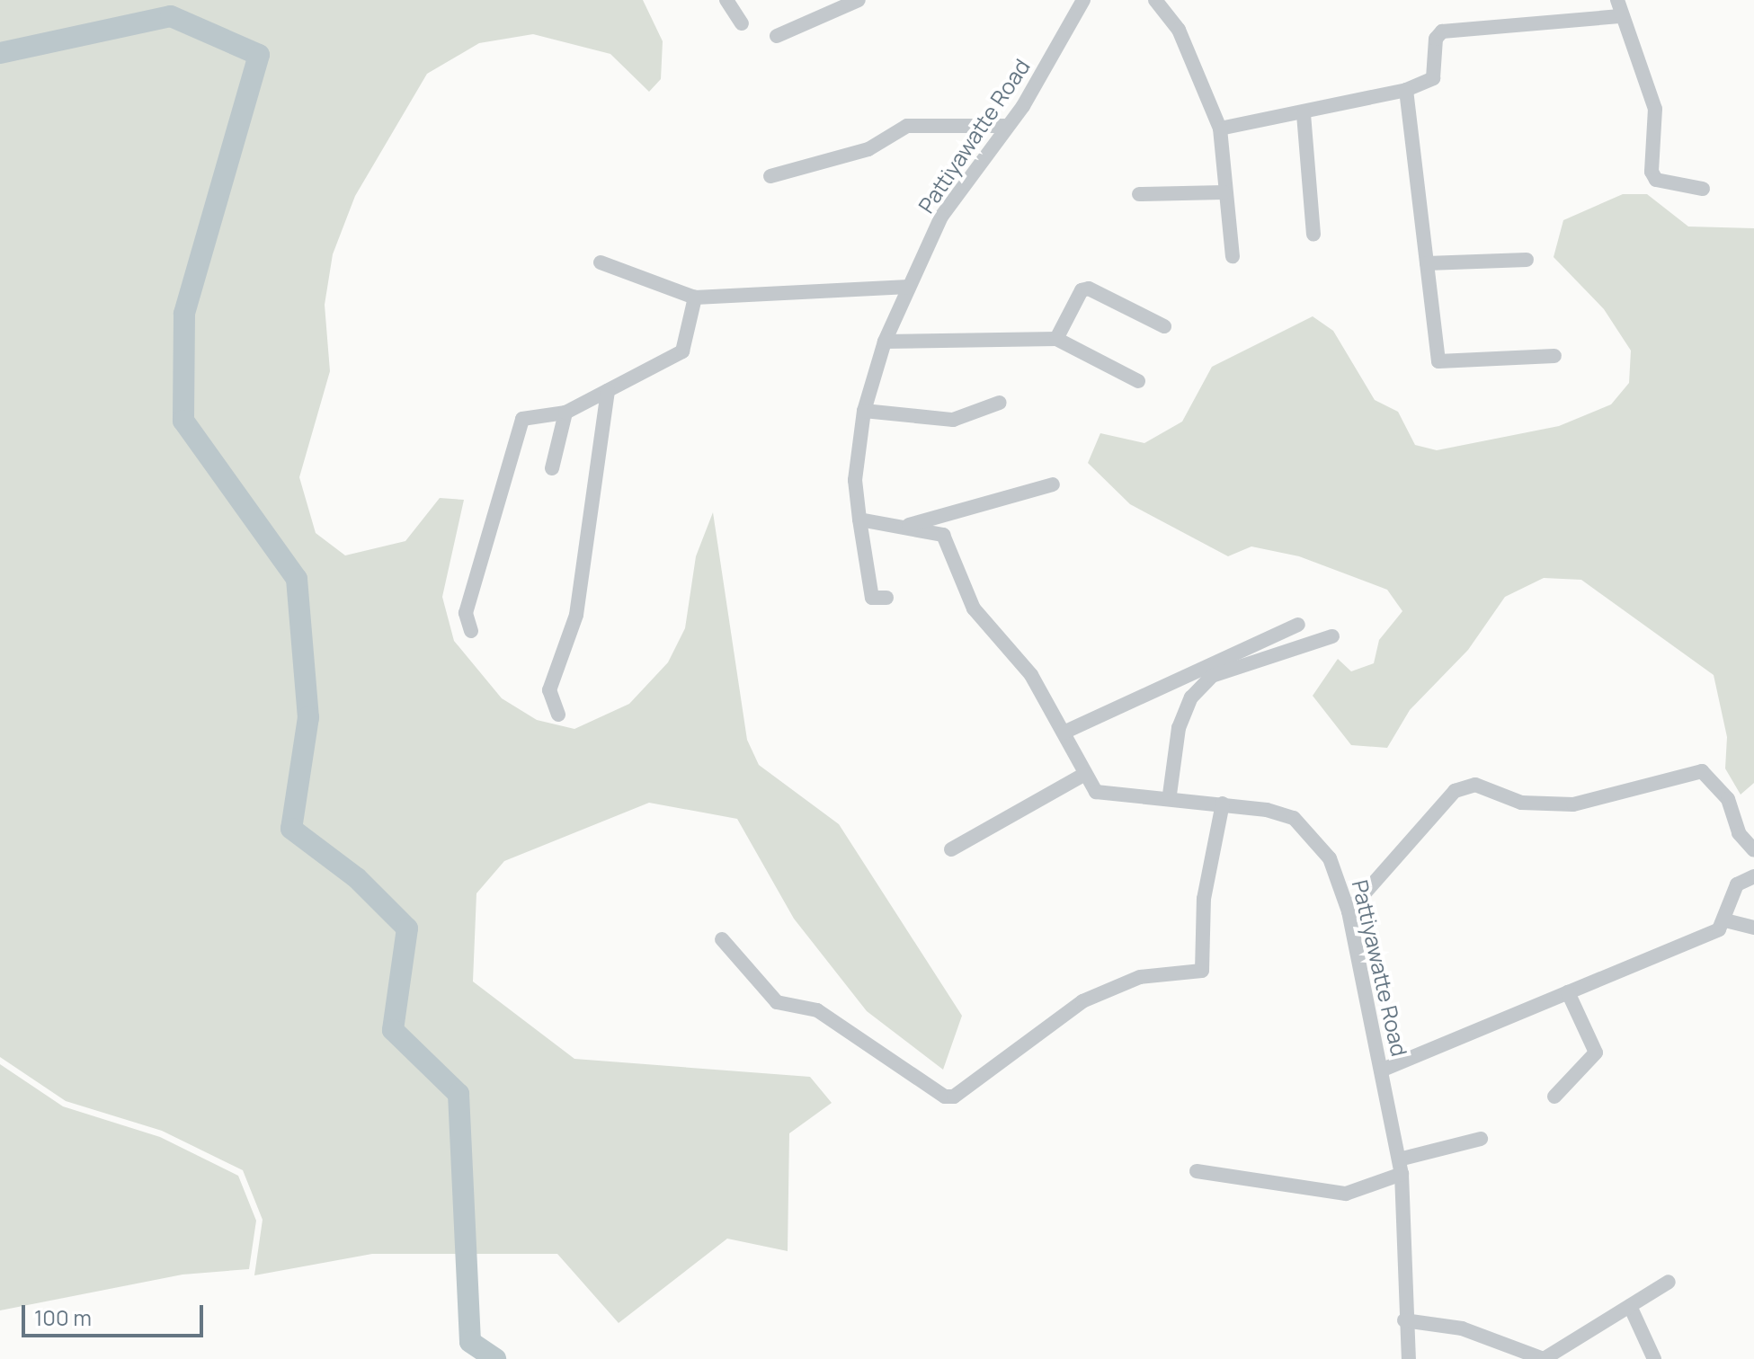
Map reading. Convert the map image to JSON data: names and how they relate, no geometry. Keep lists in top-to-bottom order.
{
  "streets": {
    "street": ["Pattiyawatte Road"]
  },
  "scale_bar": "100 m"
}
